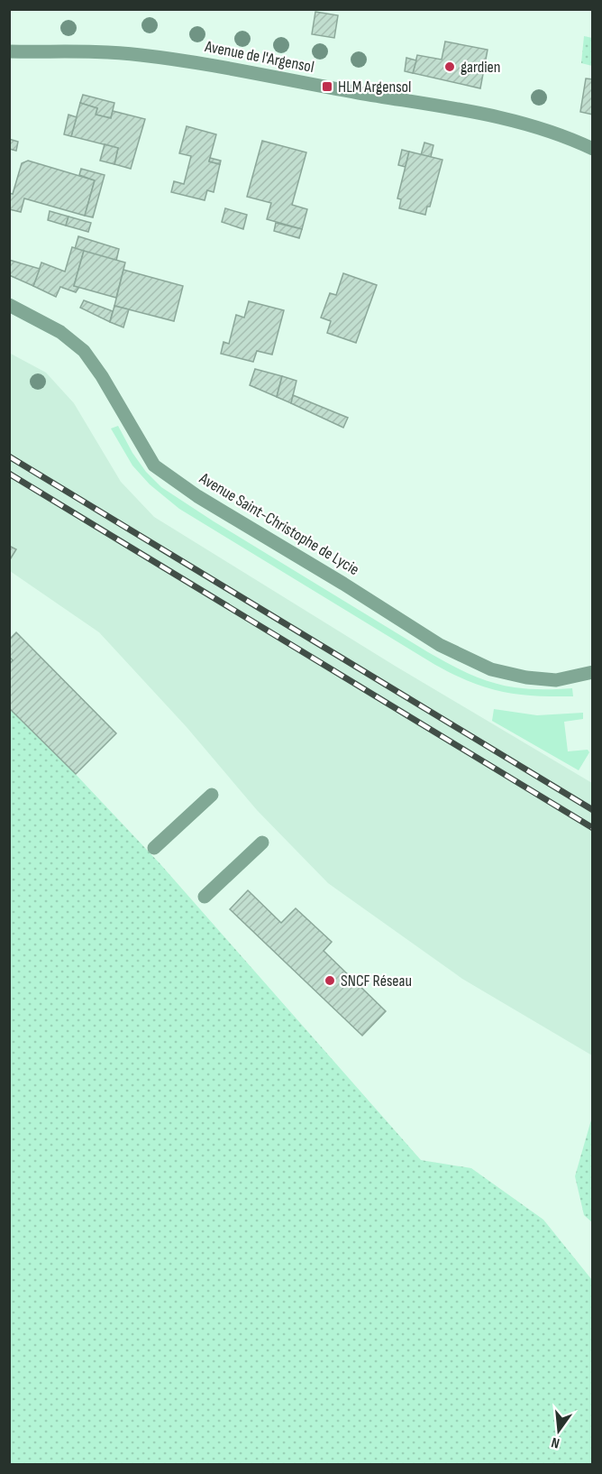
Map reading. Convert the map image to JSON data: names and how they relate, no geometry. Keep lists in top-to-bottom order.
{
  "streets": {
    "street": ["Avenue de l'Argensol", "Avenue Saint-Christophe de Lycie"]
  },
  "places": {
    "other": ["gardien", "SNCF Réseau"],
    "transit": ["HLM Argensol"]
  },
  "north": "bottom"
}
